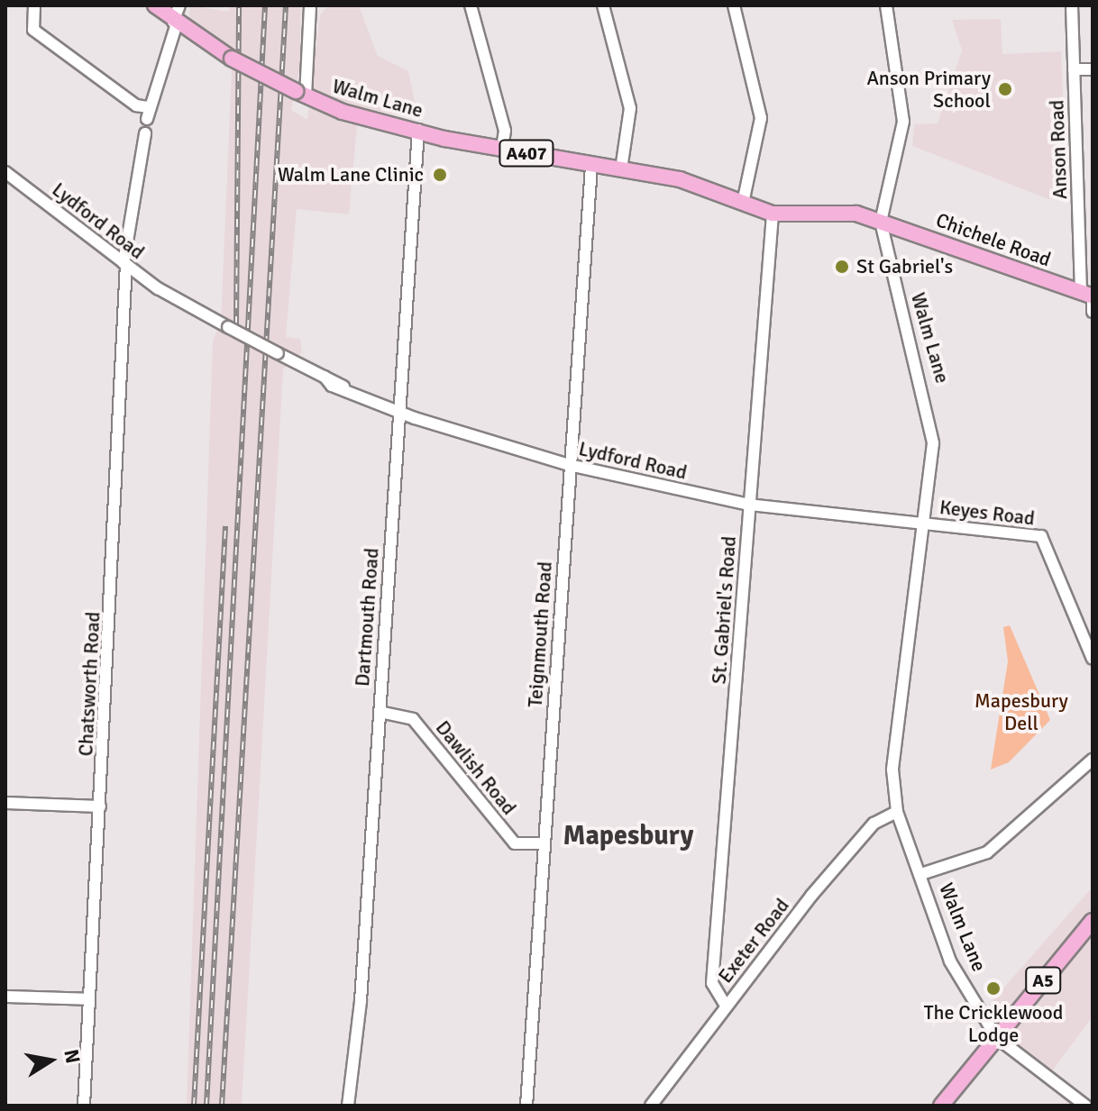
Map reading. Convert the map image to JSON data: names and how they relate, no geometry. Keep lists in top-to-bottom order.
{
  "streets": {
    "main road": [
      "Walm Lane",
      "A407",
      "Chichele Road",
      "A5"
    ],
    "street": [
      "Anson Road",
      "Lydford Road",
      "Keyes Road",
      "St. Gabriel's Road",
      "Dartmouth Road",
      "Teignmouth Road",
      "Chatsworth Road",
      "Dawlish Road",
      "Exeter Road"
    ]
  },
  "crossings": [
    ["Walm Lane", "Lydford Road"],
    ["Walm Lane", "Chichele Road"],
    ["Walm Lane", "Keyes Road"],
    ["Walm Lane", "St. Gabriel's Road"],
    ["Walm Lane", "Dartmouth Road"],
    ["Walm Lane", "Teignmouth Road"],
    ["Walm Lane", "Exeter Road"],
    ["Walm Lane", "A5"],
    ["Anson Road", "Chichele Road"],
    ["Lydford Road", "Keyes Road"],
    ["Lydford Road", "St. Gabriel's Road"],
    ["Lydford Road", "Dartmouth Road"],
    ["Lydford Road", "Teignmouth Road"],
    ["Lydford Road", "Chatsworth Road"],
    ["St. Gabriel's Road", "Exeter Road"],
    ["Dartmouth Road", "Dawlish Road"],
    ["Teignmouth Road", "Dawlish Road"]
  ],
  "districts": ["Mapesbury"],
  "parks": ["Mapesbury Dell"],
  "places": [
    "Anson Primary School",
    "Walm Lane Clinic",
    "St Gabriel's",
    "The Cricklewood Lodge"
  ],
  "north": "right"
}
